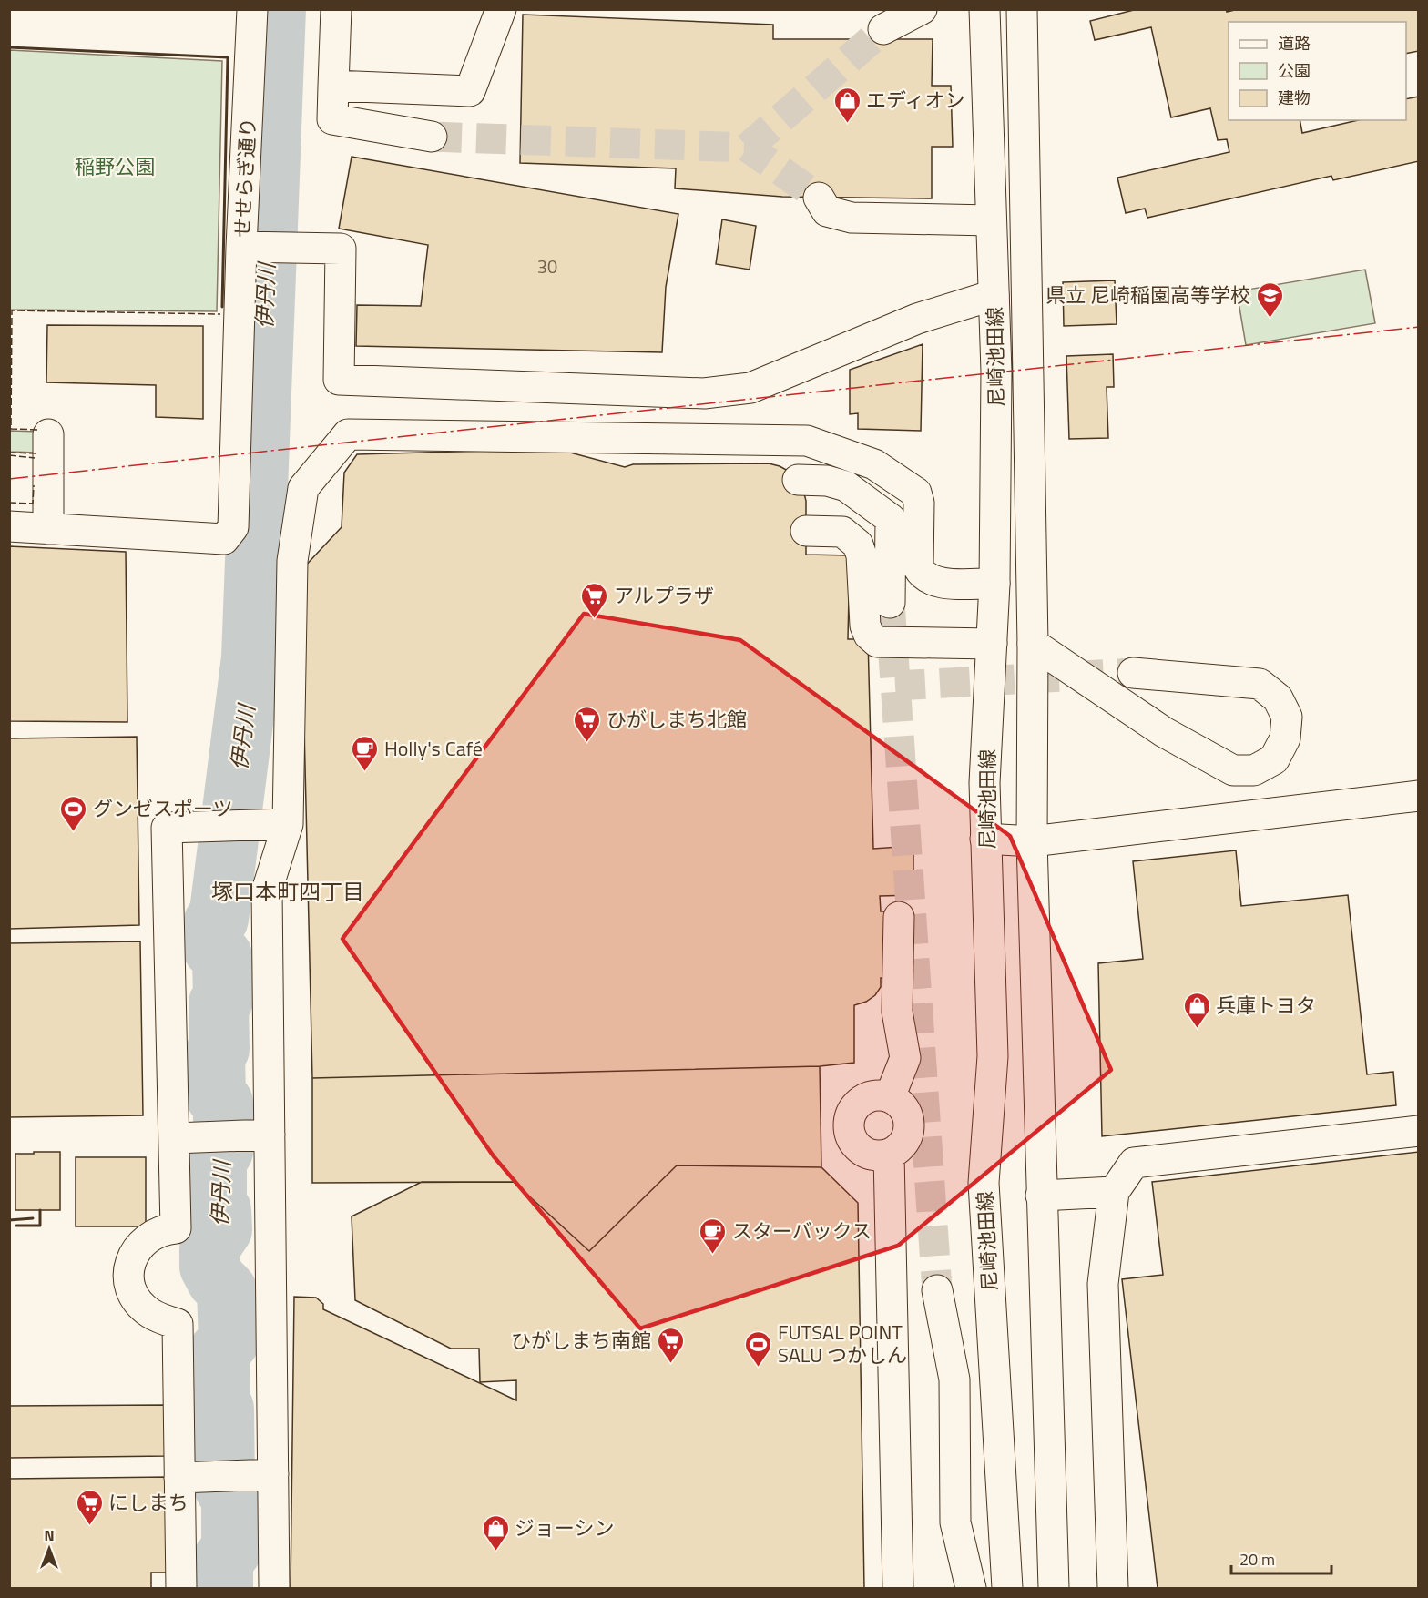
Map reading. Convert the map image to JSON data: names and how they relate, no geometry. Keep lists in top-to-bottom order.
{
  "streets": {
    "street": ["せせらぎ通り", "尼崎池田線"]
  },
  "districts": ["塚口本町四丁目"],
  "water": ["伊丹川"],
  "parks": ["稲野公園"],
  "places": {
    "shop": ["エディオン", "兵庫トヨタ", "ジョーシン"],
    "school or university": ["県立 尼崎稲園高等学校"],
    "supermarket": [
      "アルプラザ",
      "ひがしまち北館",
      "ひがしまち南館",
      "にしまち"
    ],
    "cafe": ["Holly's Café", "スターバックス"],
    "sports": ["グンゼスポーツ", "FUTSAL POINT SALU つかしん"]
  },
  "house_numbers": ["30"],
  "legend": ["道路", "公園", "建物"],
  "scale_bar": "20 m",
  "north": "top"
}
